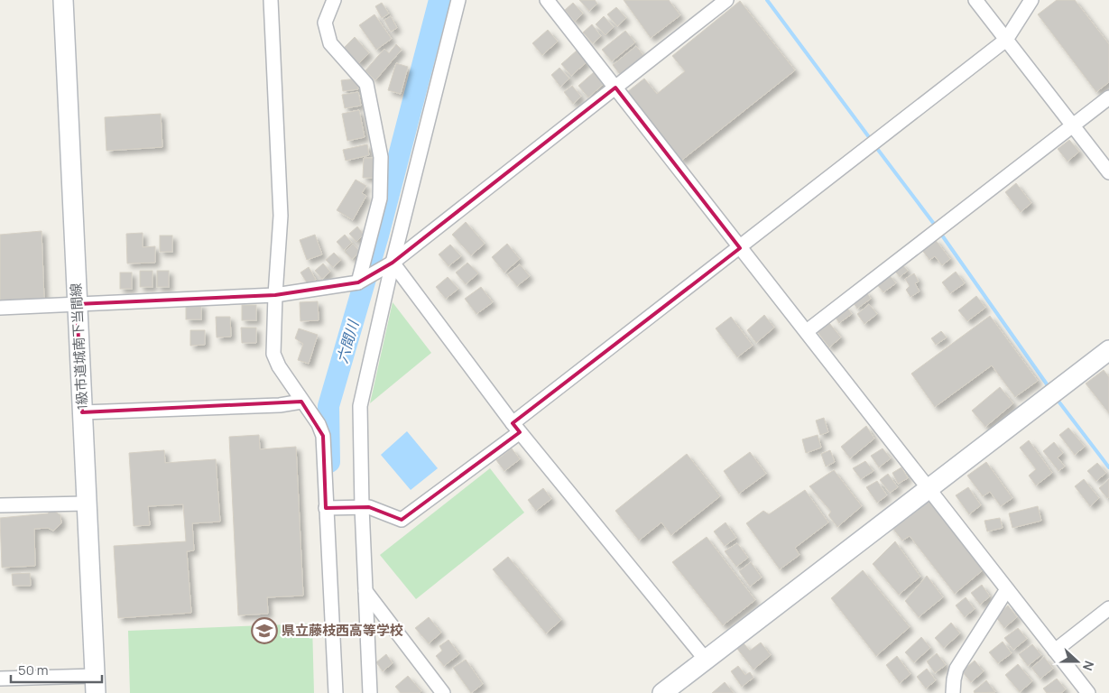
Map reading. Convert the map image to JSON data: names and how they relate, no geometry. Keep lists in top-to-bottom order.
{
  "streets": {
    "street": ["1級市道城南下当間線"]
  },
  "water": ["六間川"],
  "places": {
    "school or university": ["県立藤枝西高等学校"]
  },
  "scale_bar": "50 m",
  "north": "right"
}
